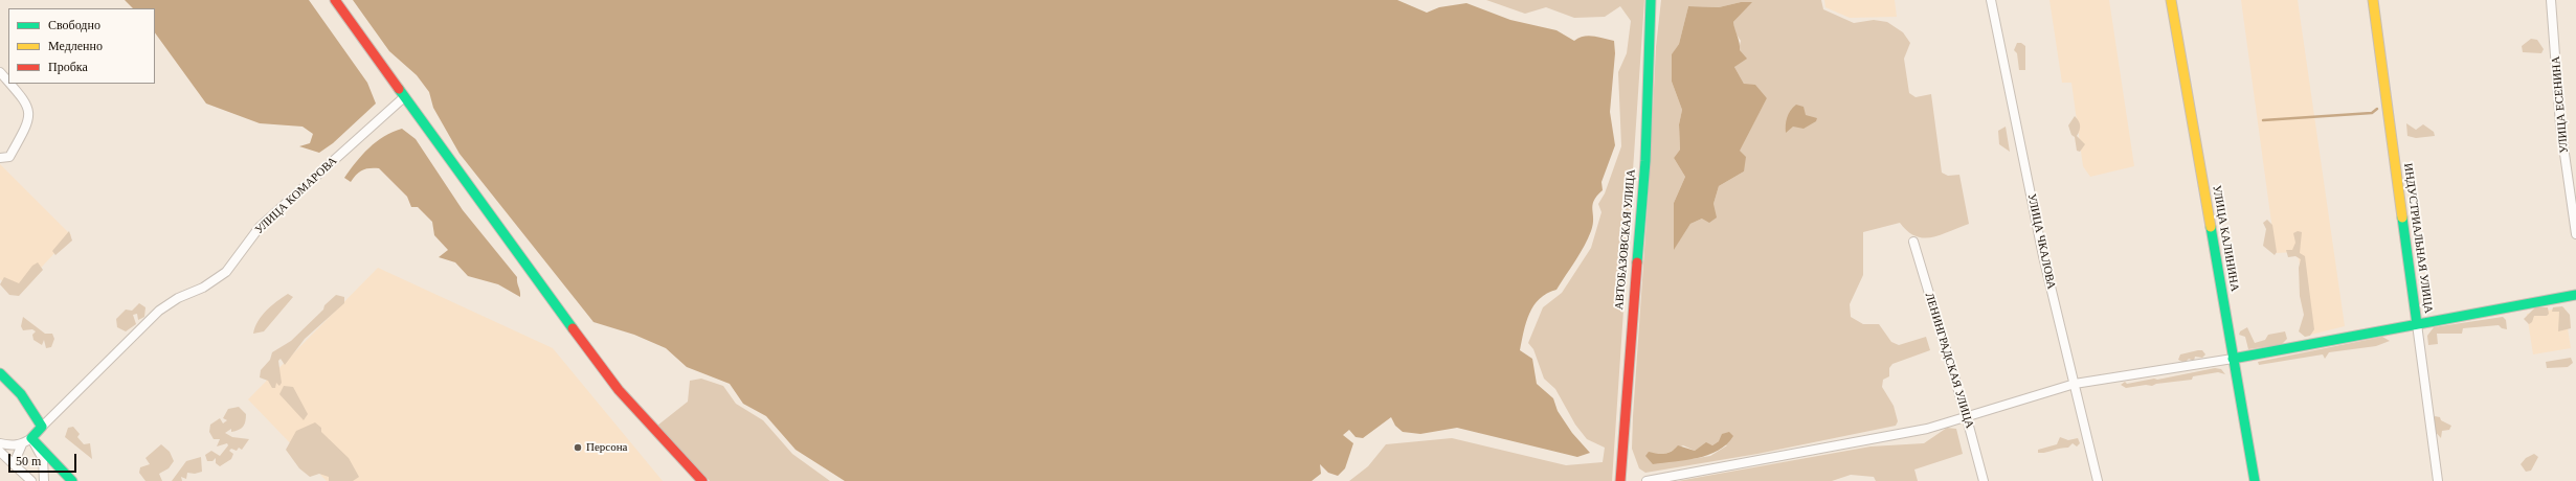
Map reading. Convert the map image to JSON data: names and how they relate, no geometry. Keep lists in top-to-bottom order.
{
  "streets": {
    "street": [
      "УЛИЦА ЕСЕНИНА",
      "УЛИЦА КОМАРОВА",
      "УЛИЦА КАЛИНИНА",
      "ИНДУСТРИАЛЬНАЯ УЛИЦА",
      "АВТОБАЗОВСКАЯ УЛИЦА",
      "УЛИЦА ЧКАЛОВА",
      "ЛЕНИНГРАДСКАЯ УЛИЦА"
    ]
  },
  "places": ["Персона"],
  "legend": ["Свободно", "Медленно", "Пробка"],
  "scale_bar": "50 m"
}
